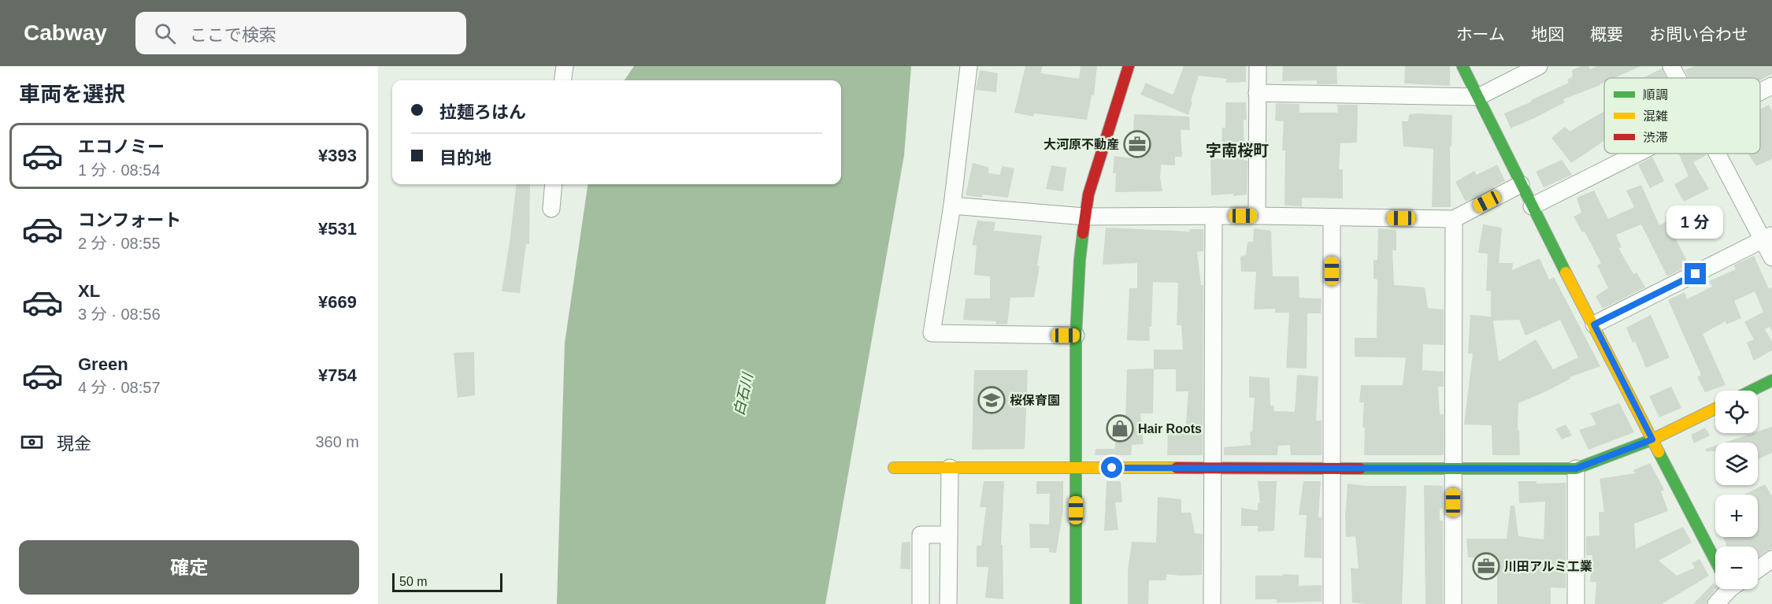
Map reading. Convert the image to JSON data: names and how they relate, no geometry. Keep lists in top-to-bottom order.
{
  "districts": ["字南桜町"],
  "water": ["白石川"],
  "places": {
    "office": ["大河原不動産", "川田アルミ工業"],
    "school or university": ["桜保育園"],
    "shop": ["Hair Roots"]
  },
  "legend": ["順調", "混雑", "渋滞"],
  "scale_bar": "50 m",
  "page": {
    "header": "Cabway",
    "search": "ここで検索",
    "nav": [
      "ホーム",
      "地図",
      "概要",
      "お問い合わせ"
    ],
    "heading": "車両を選択",
    "banner": ["拉麺ろはん", "目的地"],
    "list": [
      {
        "name": "エコノミー",
        "note": "1 分 · 08:54",
        "value": "¥393"
      },
      {
        "name": "コンフォート",
        "note": "2 分 · 08:55",
        "value": "¥531"
      },
      {
        "name": "XL",
        "note": "3 分 · 08:56",
        "value": "¥669"
      },
      {
        "name": "Green",
        "note": "4 分 · 08:57",
        "value": "¥754"
      }
    ],
    "bubble": "1 分",
    "map_buttons": ["+", "−"],
    "pay": ["現金", "360 m"],
    "buttons": "確定",
    "scale": "50 m"
  }
}
